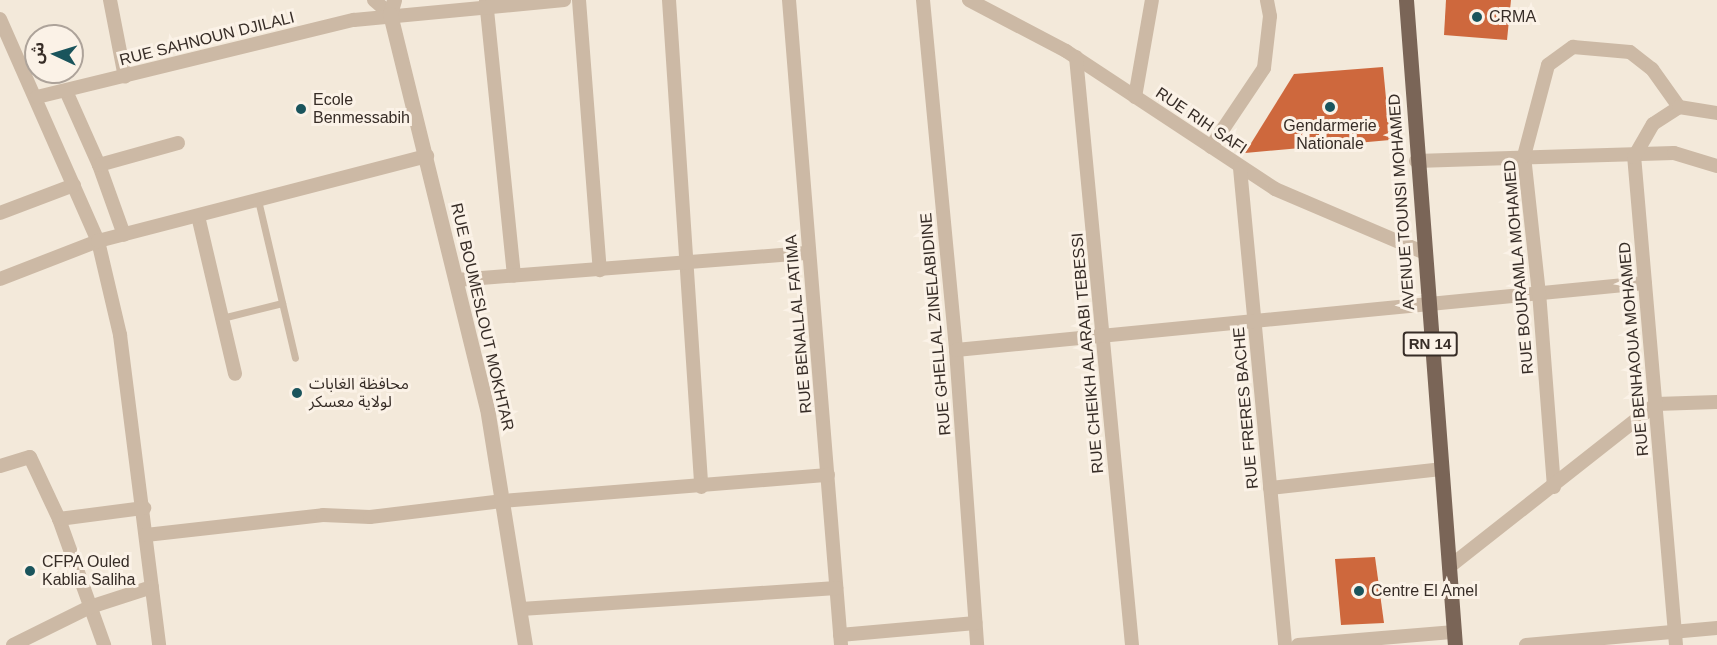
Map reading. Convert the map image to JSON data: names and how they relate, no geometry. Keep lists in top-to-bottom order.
{
  "streets": {
    "main road": ["AVENUE TOUNSI MOHAMED", "RN 14"],
    "street": [
      "RUE SAHNOUN DJILALI",
      "RUE RIH SAFI",
      "RUE BOURAMLA MOHAMED",
      "RUE BOUMESLOUT MOKHTAR",
      "RUE BENALLAL FATIMA",
      "RUE GHELLAL ZINELABIDINE",
      "RUE BENHAOUA MOHAMED",
      "RUE CHEIKH ALARABI TEBESSI",
      "RUE FRERES BACHE"
    ]
  },
  "crossings": [
    ["RUE SAHNOUN DJILALI", "RUE BOUMESLOUT MOKHTAR"],
    ["RUE RIH SAFI", "AVENUE TOUNSI MOHAMED"],
    ["RUE RIH SAFI", "RUE CHEIKH ALARABI TEBESSI"],
    ["RUE RIH SAFI", "RUE FRERES BACHE"]
  ],
  "places": [
    "CRMA",
    "Gendarmerie Nationale",
    "Ecole Benmessabih",
    "محافظة الغابات لولاية معسكر",
    "CFPA Ouled Kablia Saliha",
    "Centre El Amel"
  ],
  "north": "left"
}
